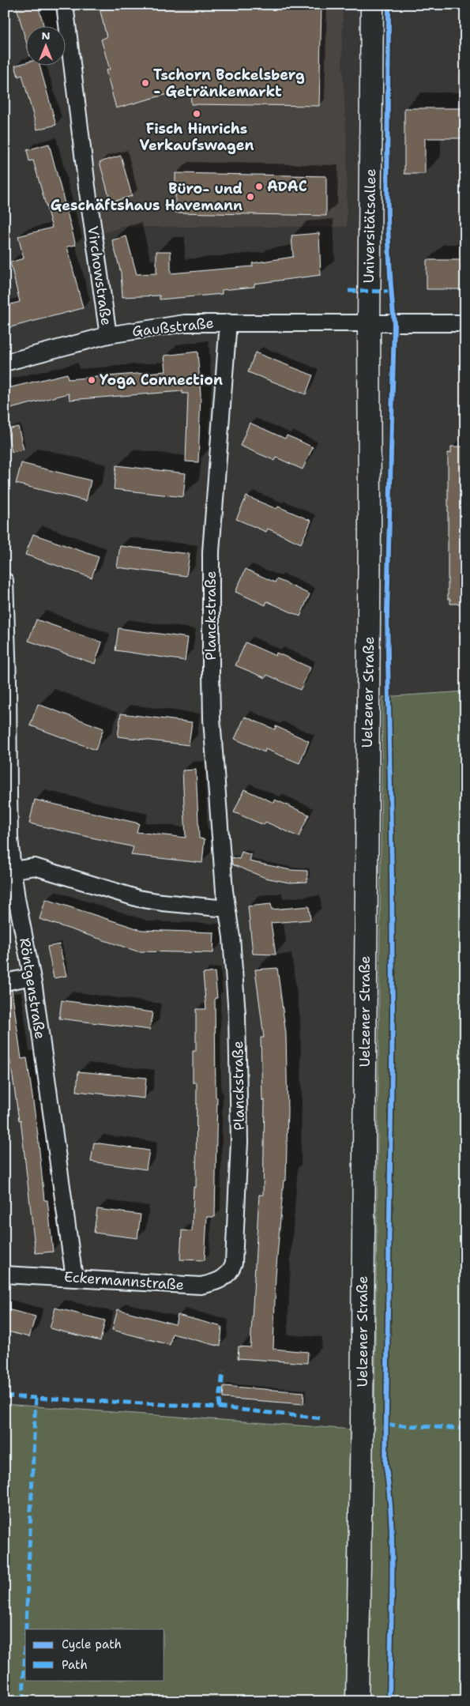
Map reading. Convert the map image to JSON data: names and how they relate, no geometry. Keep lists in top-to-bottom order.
{
  "streets": {
    "main road": ["Universitätsallee", "Uelzener Straße"],
    "street": [
      "Virchowstraße",
      "Gaußstraße",
      "Planckstraße",
      "Röntgenstraße",
      "Eckermannstraße"
    ]
  },
  "crossings": [
    ["Universitätsallee", "Gaußstraße"],
    ["Universitätsallee", "Uelzener Straße"],
    ["Virchowstraße", "Gaußstraße"],
    ["Gaußstraße", "Planckstraße"],
    ["Gaußstraße", "Uelzener Straße"],
    ["Planckstraße", "Eckermannstraße"],
    ["Röntgenstraße", "Eckermannstraße"]
  ],
  "places": [
    "Tschorn Bockelsberg - Getränkemarkt",
    "Fisch Hinrichs Verkaufswagen",
    "ADAC",
    "Büro- und Geschäftshaus Havemann",
    "Yoga Connection"
  ],
  "legend": ["Cycle path", "Path"],
  "north": "top"
}
